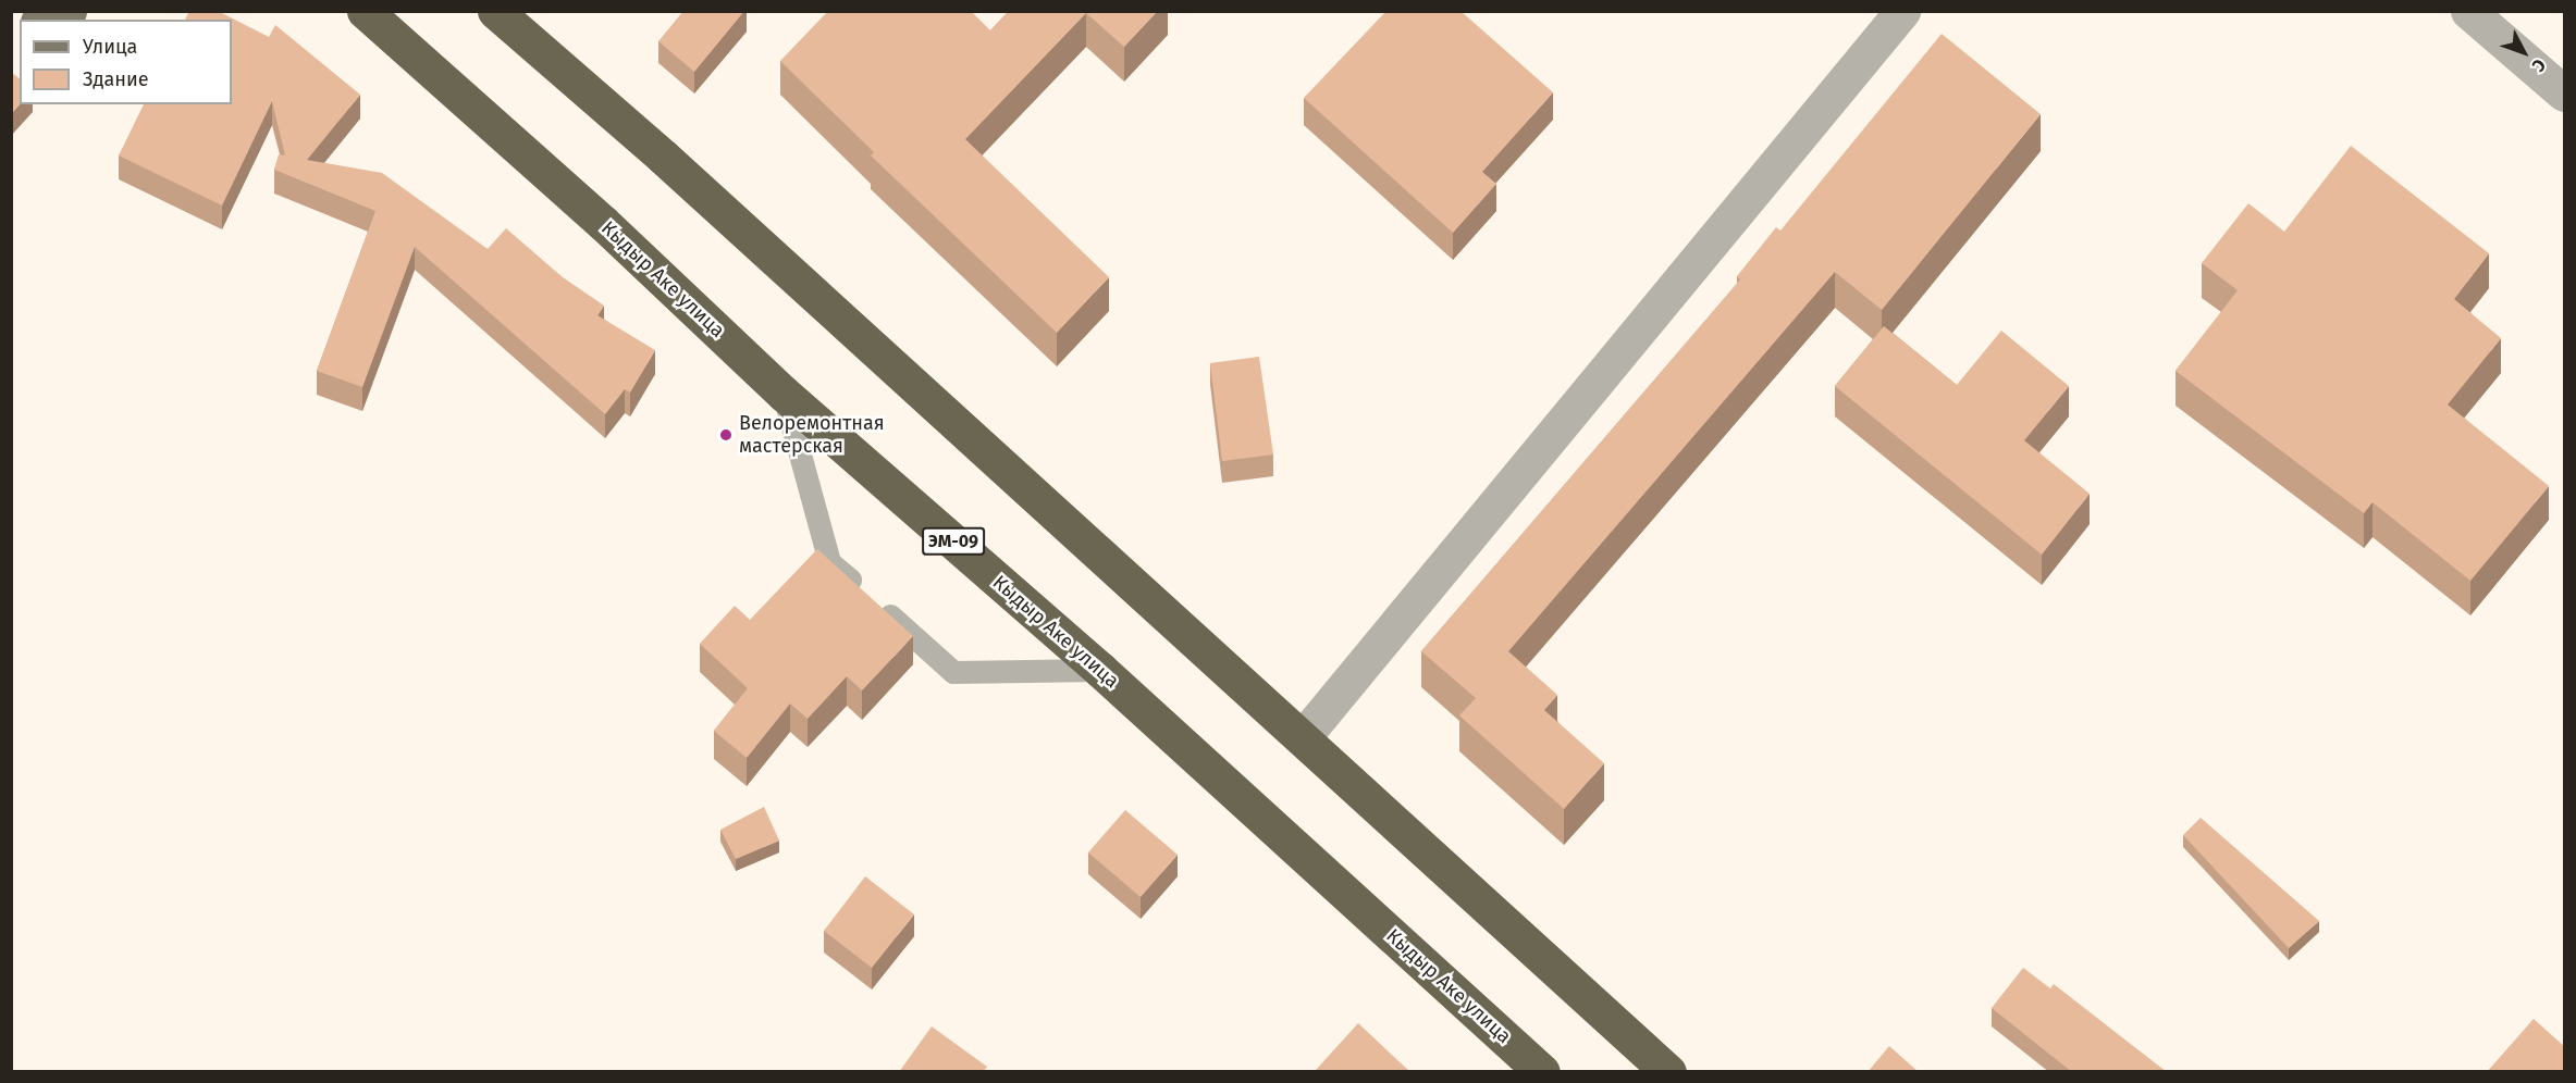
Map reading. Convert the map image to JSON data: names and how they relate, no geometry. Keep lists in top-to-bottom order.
{
  "streets": {
    "highway": ["Кыдыр Аке улица", "ЭМ-09"]
  },
  "places": ["Велоремонтная мастерская"],
  "legend": ["Улица", "Здание"],
  "north": "bottom right"
}
